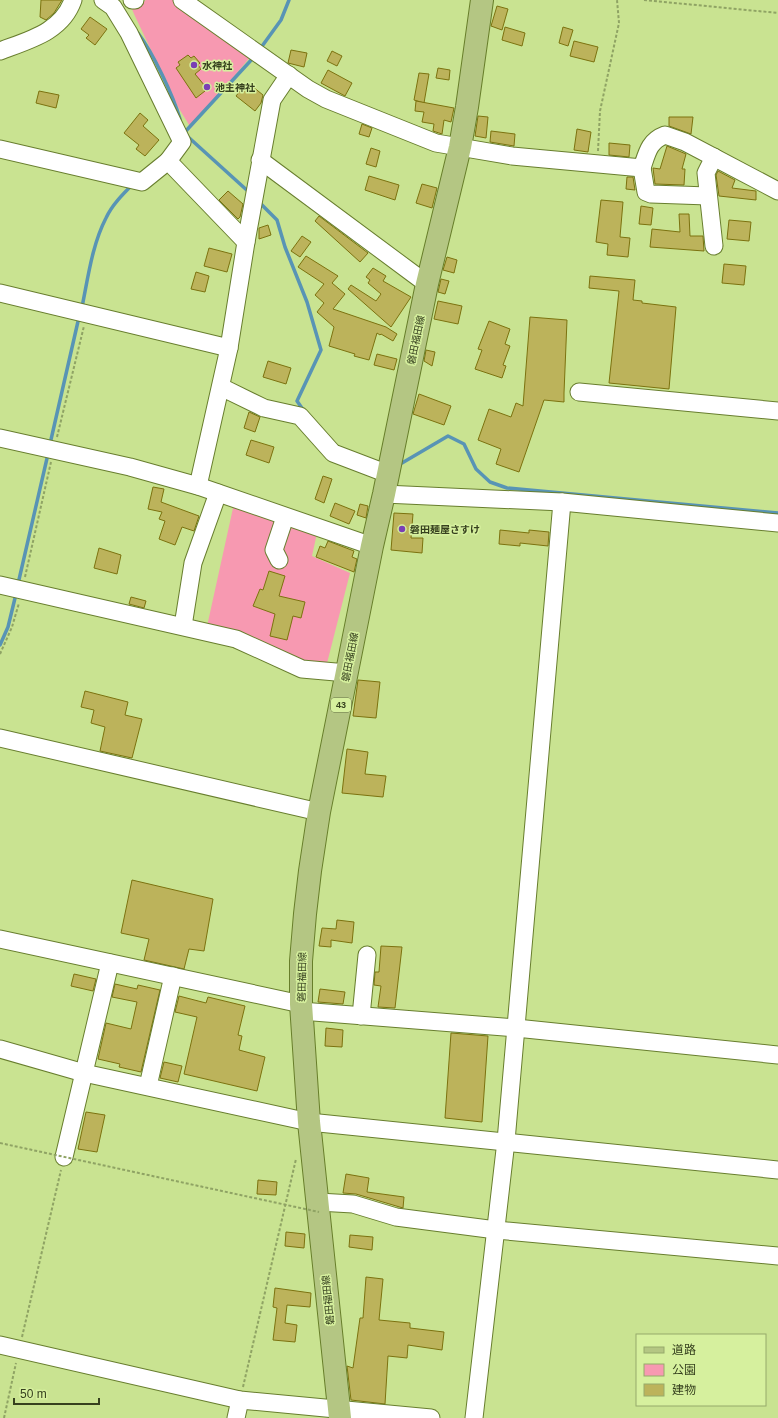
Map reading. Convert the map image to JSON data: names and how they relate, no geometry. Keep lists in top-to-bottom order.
{
  "streets": {
    "main road": ["磐田福田線", "43"]
  },
  "places": ["水神社", "池主神社", "磐田麺屋さすけ"],
  "legend": ["道路", "公園", "建物"],
  "scale_bar": "50 m"
}
